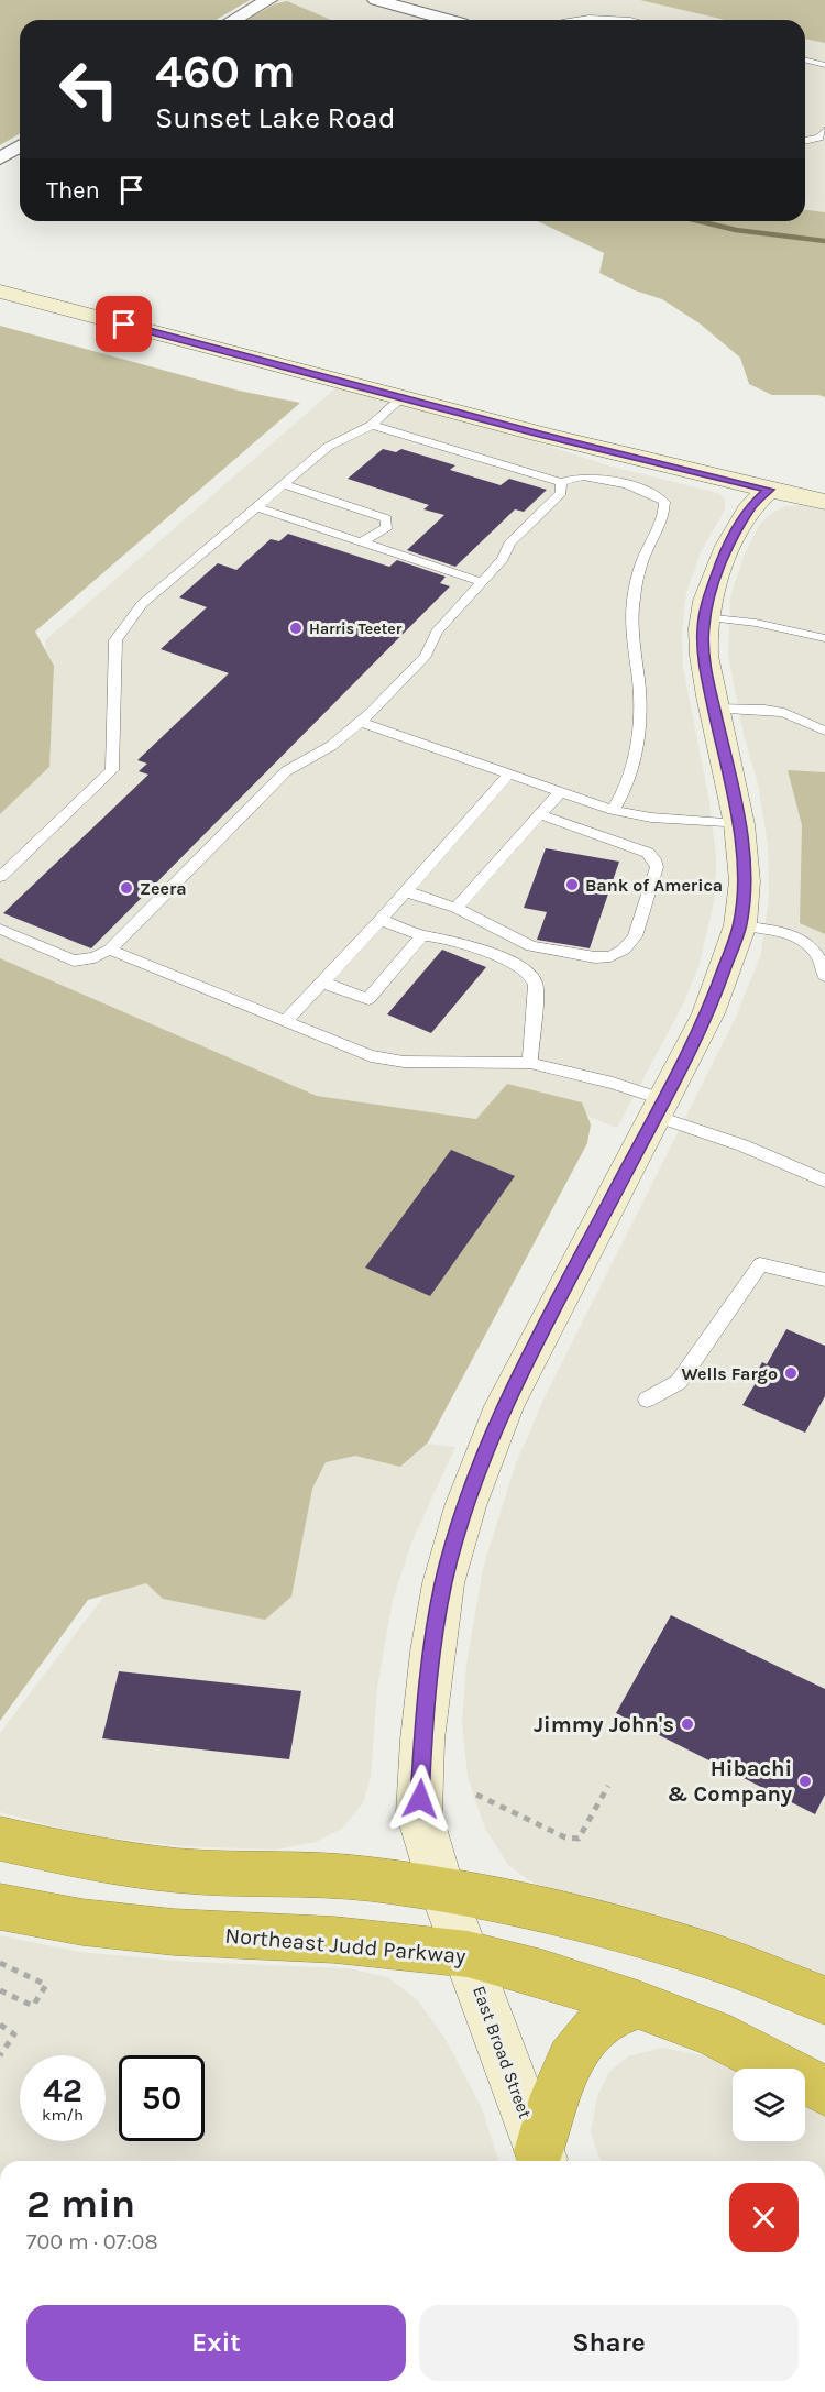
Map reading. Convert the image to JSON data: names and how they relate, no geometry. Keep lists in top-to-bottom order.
{
  "streets": {
    "highway": ["Northeast Judd Parkway"],
    "main road": ["East Broad Street"]
  },
  "crossings": [
    ["Northeast Judd Parkway", "East Broad Street"]
  ],
  "places": [
    "Harris Teeter",
    "Bank of America",
    "Zeera",
    "Wells Fargo",
    "Jimmy John's",
    "Hibachi & Company"
  ],
  "page": {
    "turn": ["460 m", "Sunset Lake Road"],
    "then": "Then",
    "speed": "42 km/h",
    "limit": "50",
    "heading": ["2 min", "700 m · 07:08"],
    "buttons": ["Exit", "Share"]
  }
}
